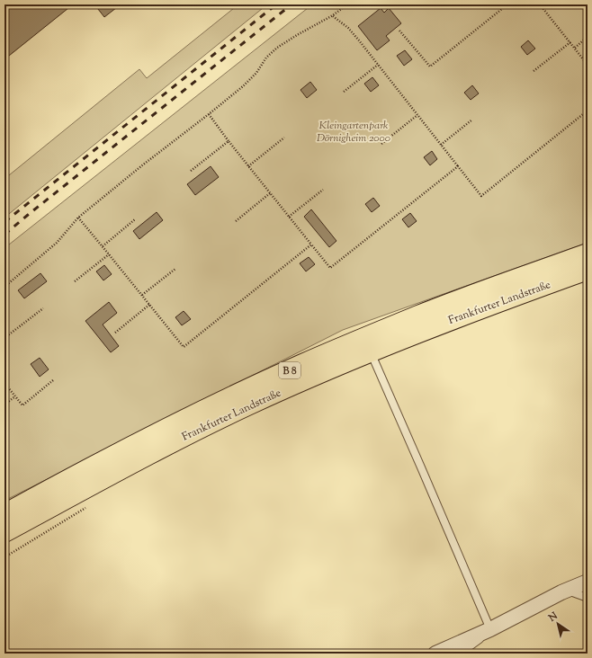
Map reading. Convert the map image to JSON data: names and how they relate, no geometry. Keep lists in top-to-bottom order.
{
  "streets": {
    "main road": ["Frankfurter Landstraße", "B 8"]
  },
  "parks": ["Kleingartenpark Dörnigheim 2000"],
  "north": "top left"
}
